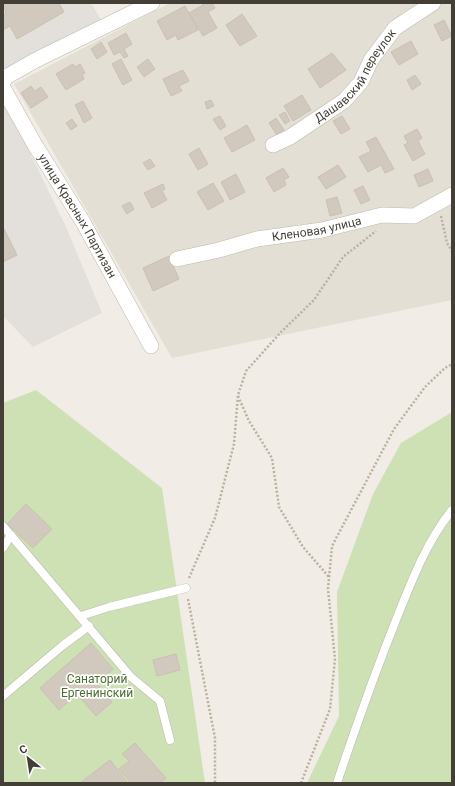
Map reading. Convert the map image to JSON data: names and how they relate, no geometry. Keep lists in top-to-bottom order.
{
  "streets": {
    "street": ["Дашавский переулок", "улица Красных Партизан", "Кленовая улица"]
  },
  "parks": ["Санаторий Ергенинский"],
  "north": "top left"
}
